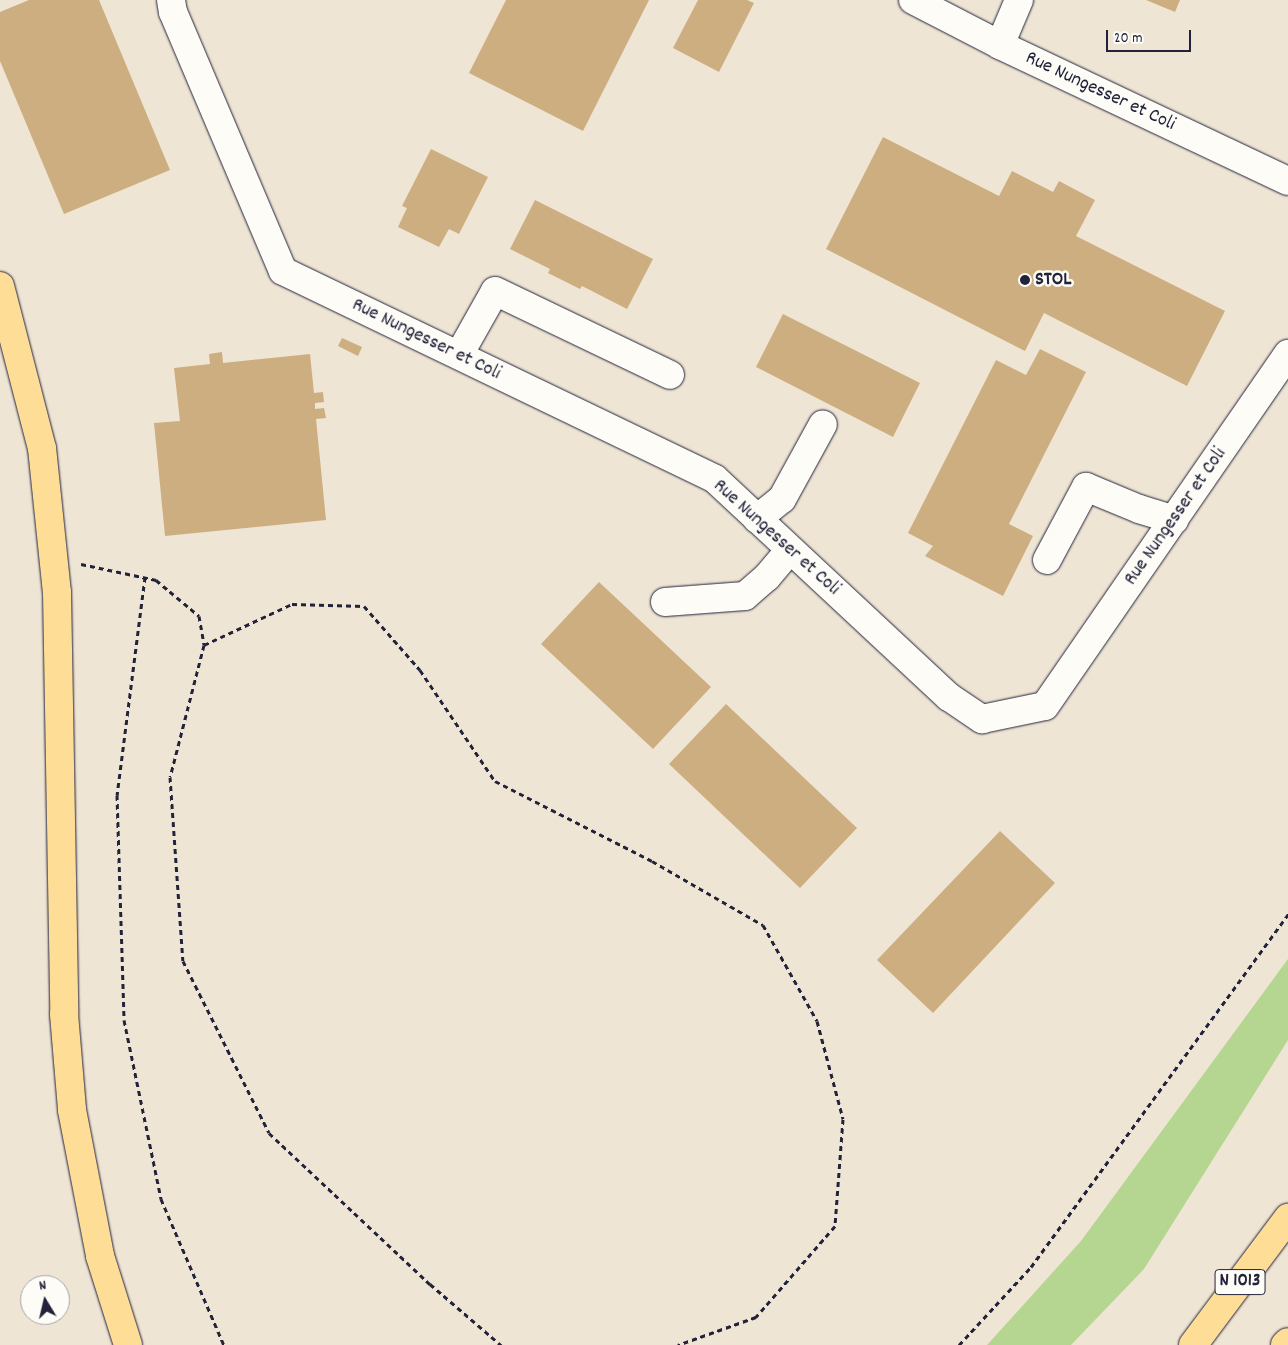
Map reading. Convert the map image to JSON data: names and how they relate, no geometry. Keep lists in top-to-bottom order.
{
  "streets": {
    "main road": ["N 1013"],
    "street": ["Rue Nungesser et Coli"]
  },
  "places": ["STOL"],
  "scale_bar": "20 m",
  "north": "top"
}
